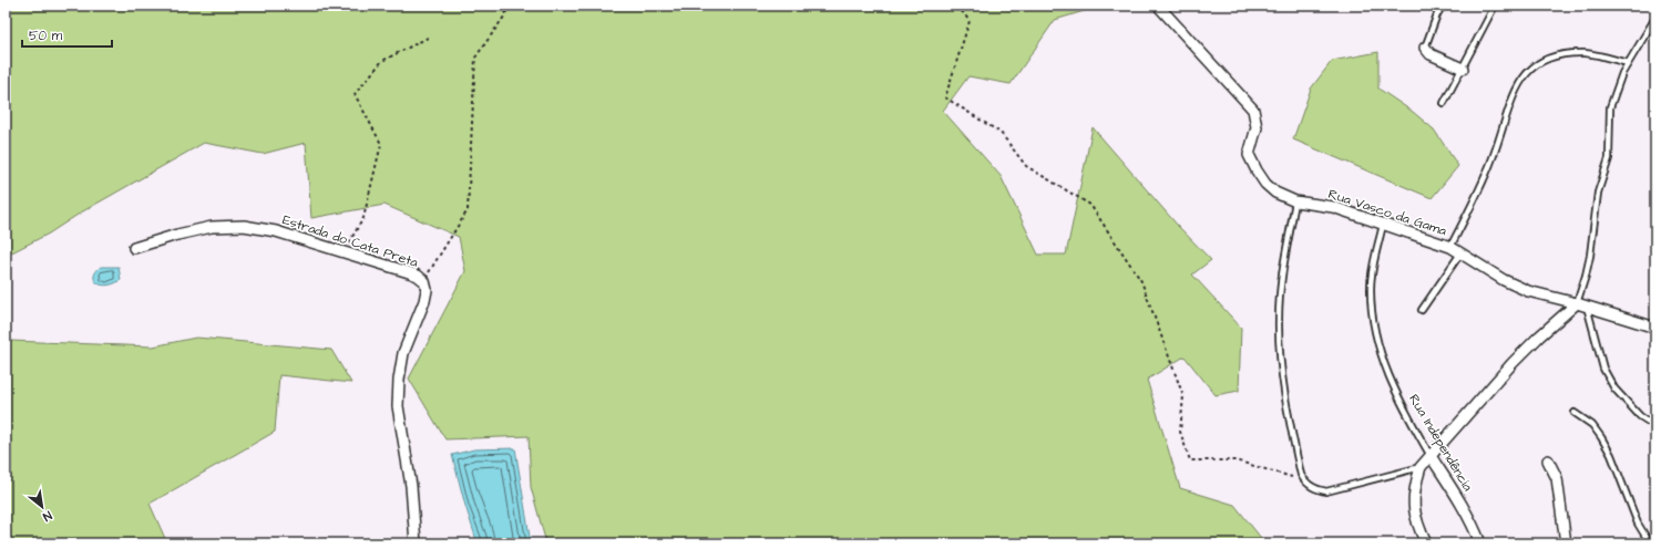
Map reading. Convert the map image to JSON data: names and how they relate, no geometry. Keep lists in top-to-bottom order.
{
  "streets": {
    "street": ["Rua Vasco da Gama", "Estrada do Cata Preta", "Rua Independência"]
  },
  "crossings": [
    ["Rua Vasco da Gama", "Rua Independência"]
  ],
  "scale_bar": "50 m",
  "north": "bottom right"
}
